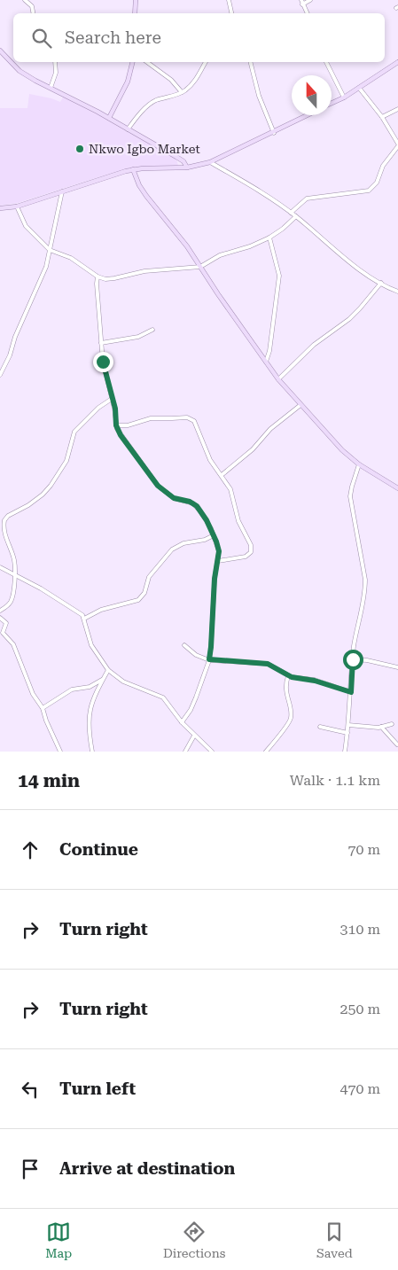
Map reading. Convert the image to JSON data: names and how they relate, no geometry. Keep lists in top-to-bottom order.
{
  "places": ["Nkwo Igbo Market"],
  "north": "top",
  "page": {
    "search": "Search here",
    "heading": ["14 min", "Walk · 1.1 km"],
    "list": [
      ["Continue", "70 m"],
      ["Turn right", "310 m"],
      ["Turn right", "250 m"],
      ["Turn left", "470 m"],
      "Arrive at destination"
    ],
    "nav": ["Map", "Directions", "Saved"]
  }
}
